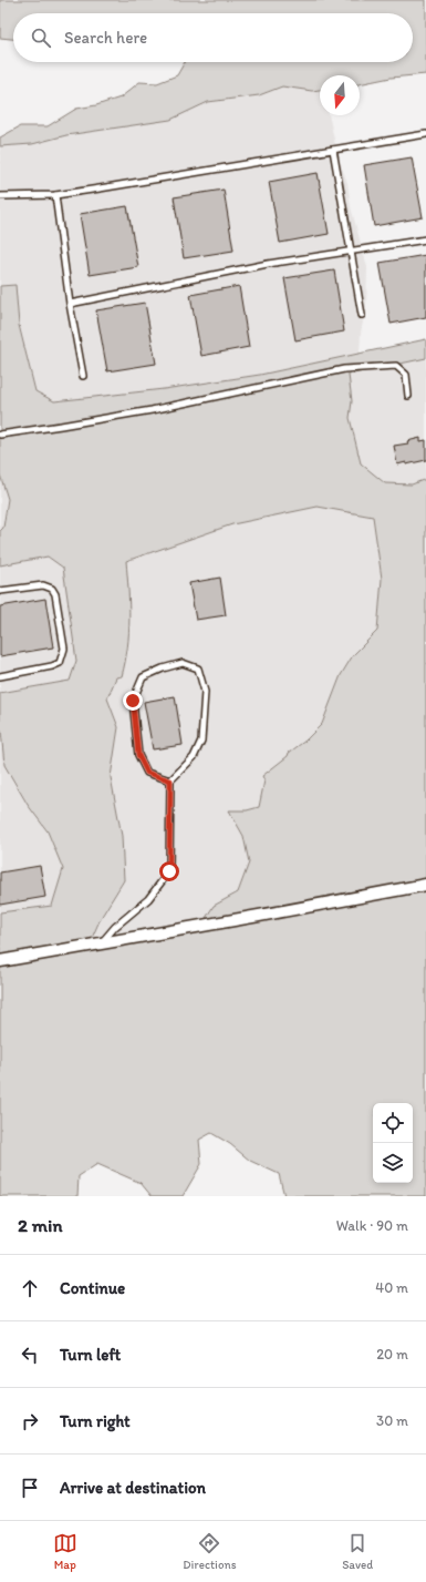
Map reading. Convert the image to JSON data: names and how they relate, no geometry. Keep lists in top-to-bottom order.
{
  "north": "bottom",
  "page": {
    "search": "Search here",
    "heading": ["2 min", "Walk · 90 m"],
    "list": [
      ["Continue", "40 m"],
      ["Turn left", "20 m"],
      ["Turn right", "30 m"],
      "Arrive at destination"
    ],
    "nav": ["Map", "Directions", "Saved"]
  }
}
